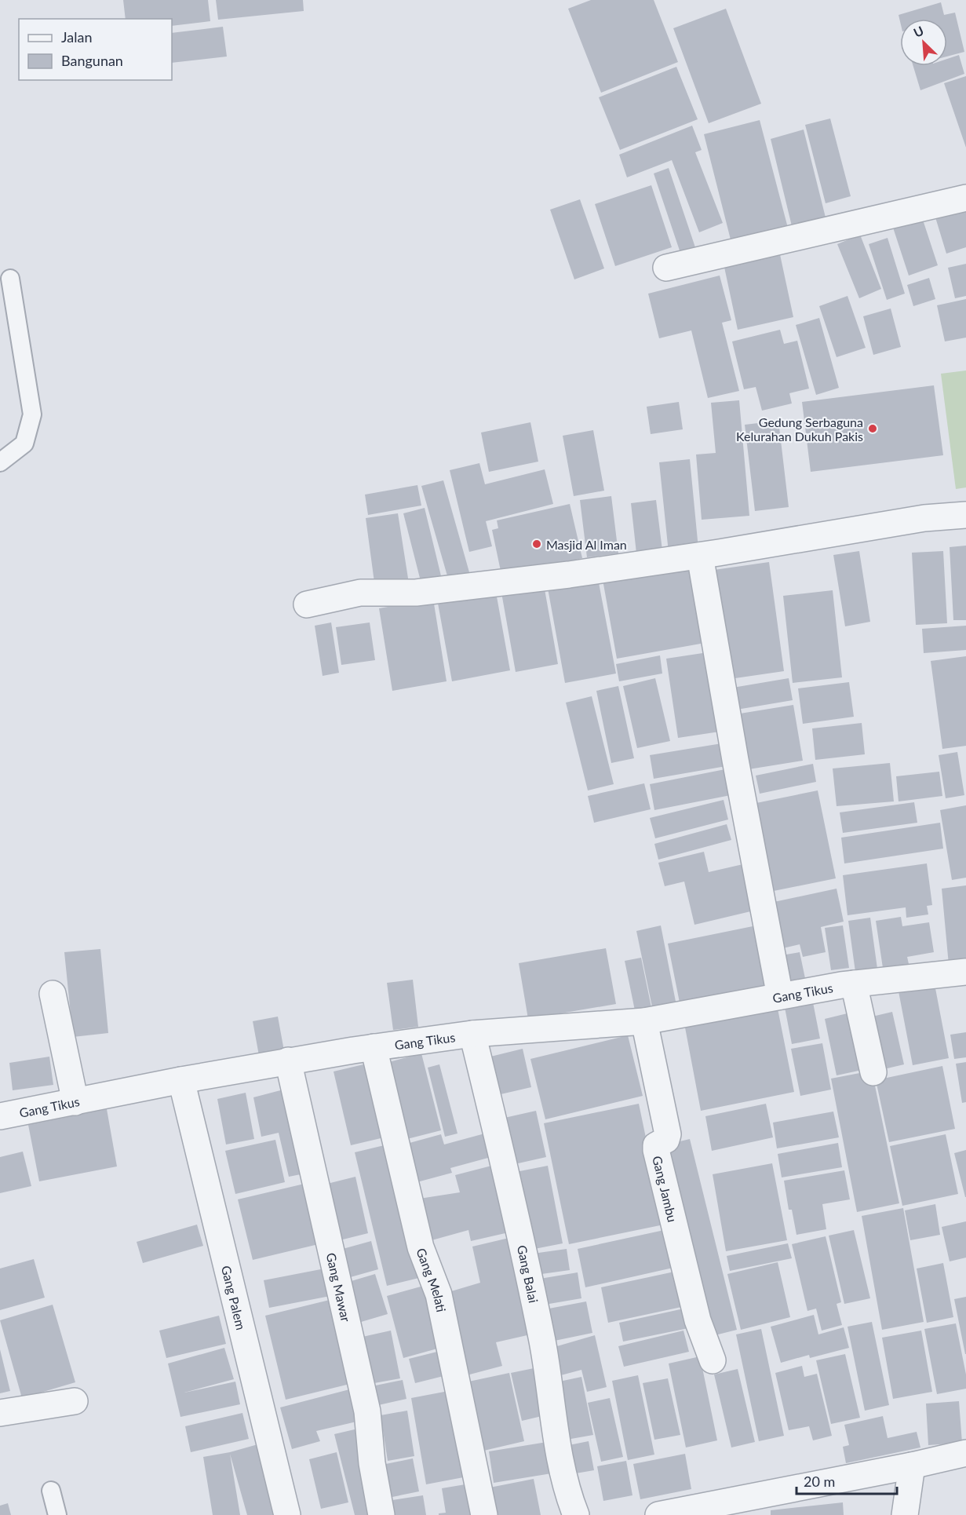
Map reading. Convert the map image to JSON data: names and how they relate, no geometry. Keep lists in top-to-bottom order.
{
  "streets": {
    "street": [
      "Gang Tikus",
      "Gang Jambu",
      "Gang Balai",
      "Gang Melati",
      "Gang Mawar",
      "Gang Palem"
    ]
  },
  "crossings": [
    ["Gang Tikus", "Gang Jambu"],
    ["Gang Tikus", "Gang Balai"],
    ["Gang Tikus", "Gang Melati"],
    ["Gang Tikus", "Gang Mawar"],
    ["Gang Tikus", "Gang Palem"]
  ],
  "places": ["Gedung Serbaguna Kelurahan Dukuh Pakis", "Masjid Al Iman"],
  "legend": ["Jalan", "Bangunan"],
  "scale_bar": "20 m",
  "north": "top left"
}
